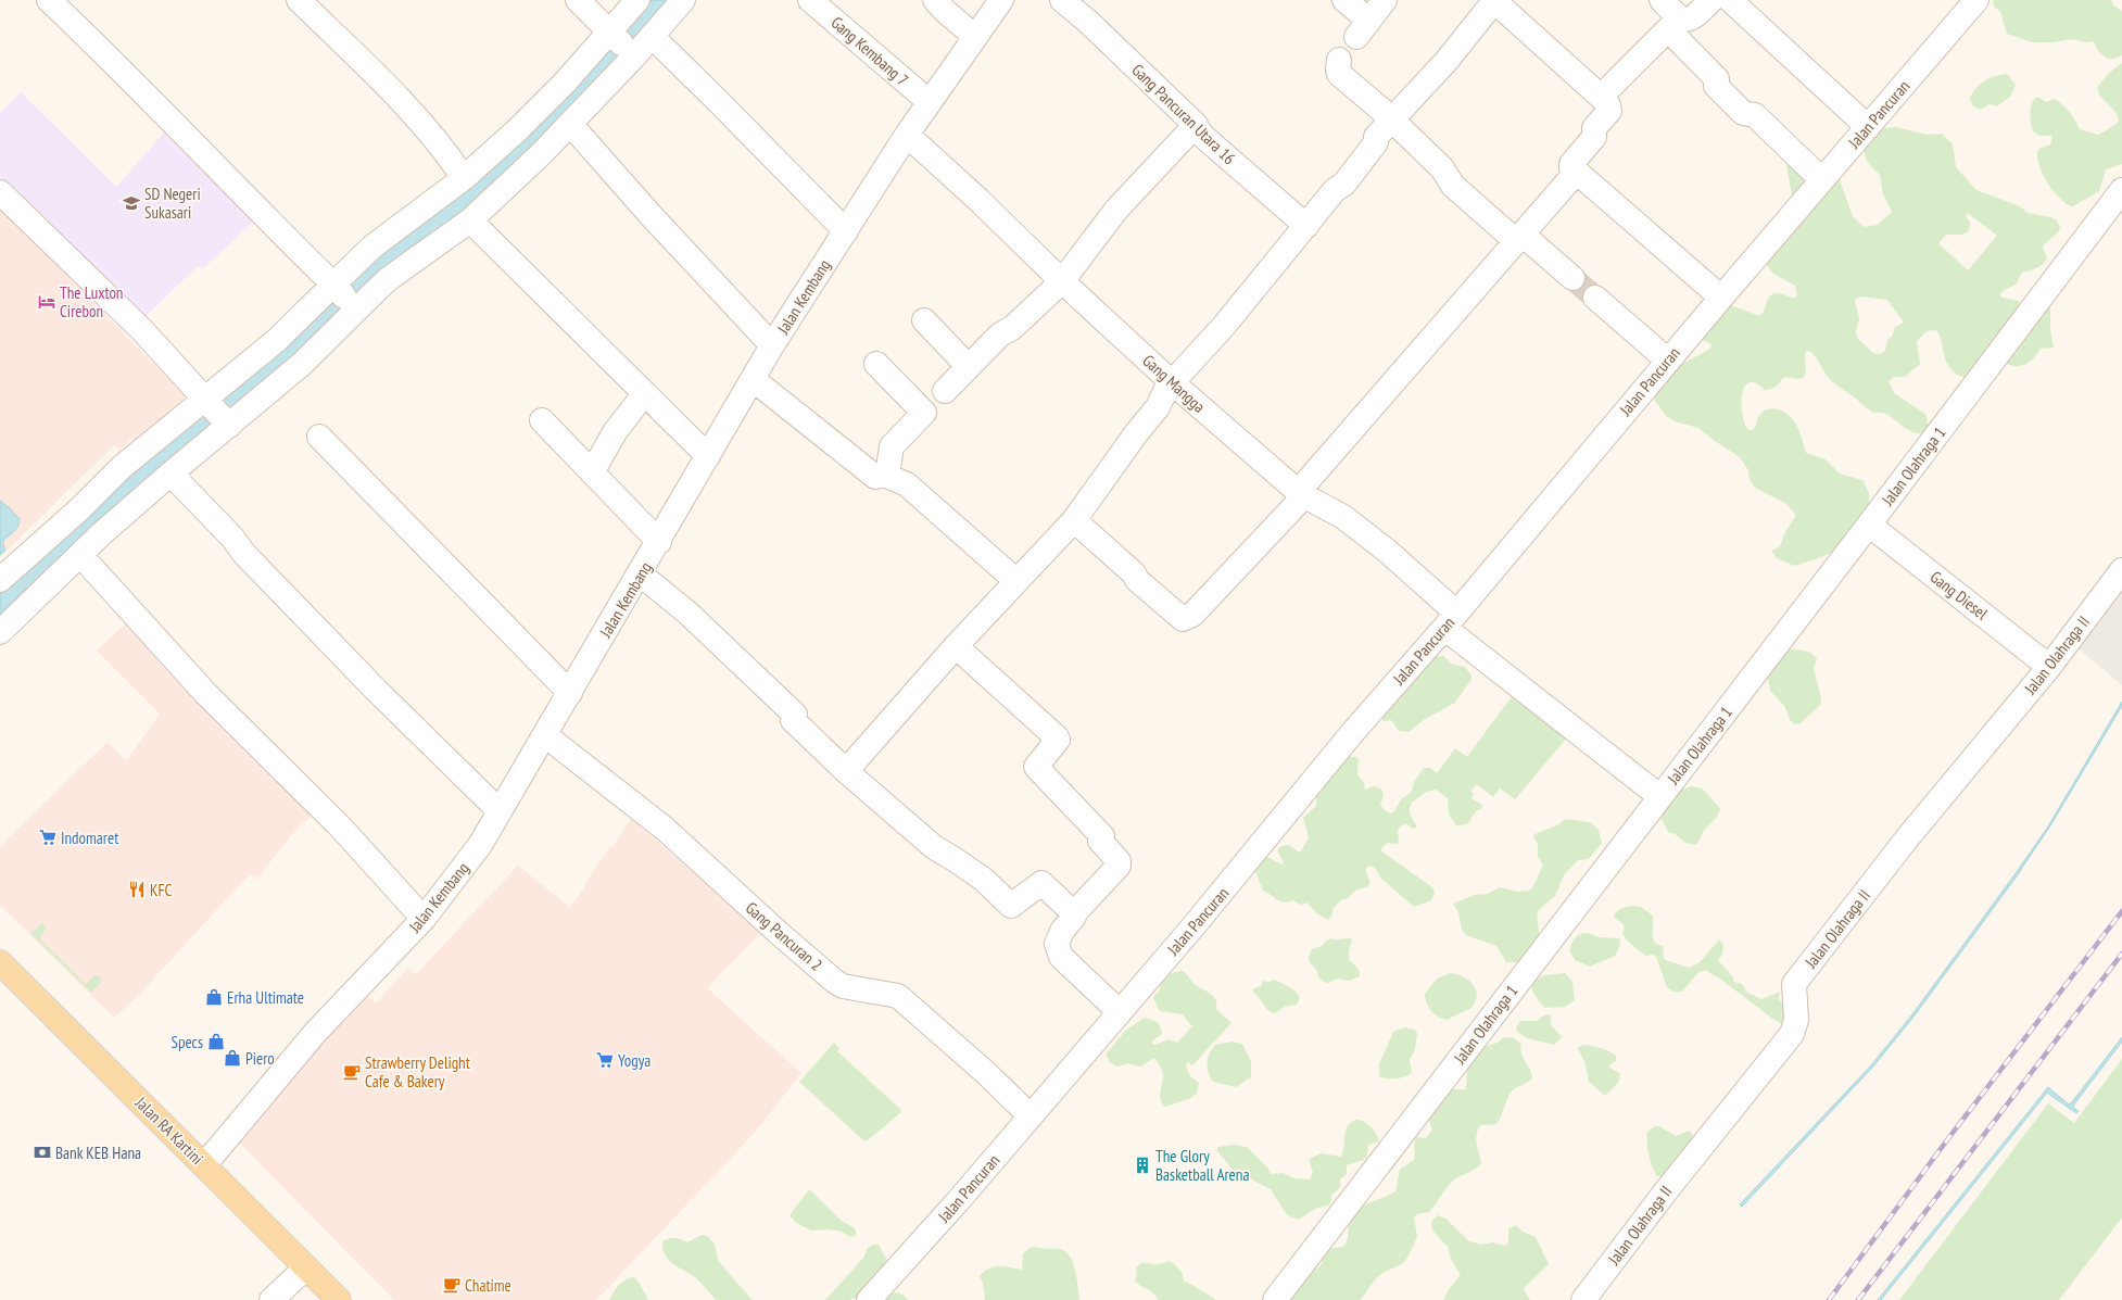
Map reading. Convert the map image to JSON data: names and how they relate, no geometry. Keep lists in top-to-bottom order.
{
  "streets": {
    "main road": ["Jalan RA Kartini"],
    "street": [
      "Gang Kembang 7",
      "Gang Pancuran Utara 16",
      "Jalan Pancuran",
      "Jalan Kembang",
      "Gang Mangga",
      "Jalan Olahraga 1",
      "Gang Diesel",
      "Jalan Olahraga II",
      "Gang Pancuran 2"
    ]
  },
  "crossings": [
    ["Gang Kembang 7", "Jalan Kembang"],
    ["Jalan Pancuran", "Gang Mangga"],
    ["Jalan Pancuran", "Gang Pancuran 2"],
    ["Jalan Kembang", "Gang Mangga"],
    ["Jalan Kembang", "Gang Pancuran 2"],
    ["Jalan Kembang", "Jalan RA Kartini"],
    ["Gang Mangga", "Jalan Olahraga 1"],
    ["Jalan Olahraga 1", "Gang Diesel"],
    ["Gang Diesel", "Jalan Olahraga II"]
  ],
  "places": {
    "school or university": ["SD Negeri Sukasari"],
    "hotel": ["The Luxton Cirebon"],
    "supermarket": ["Indomaret", "Yogya"],
    "restaurant": ["KFC"],
    "shop": ["Erha Ultimate", "Specs", "Piero"],
    "cafe": ["Strawberry Delight Cafe & Bakery", "Chatime"],
    "bank": ["Bank KEB Hana"],
    "building": ["The Glory Basketball Arena"]
  }
}
